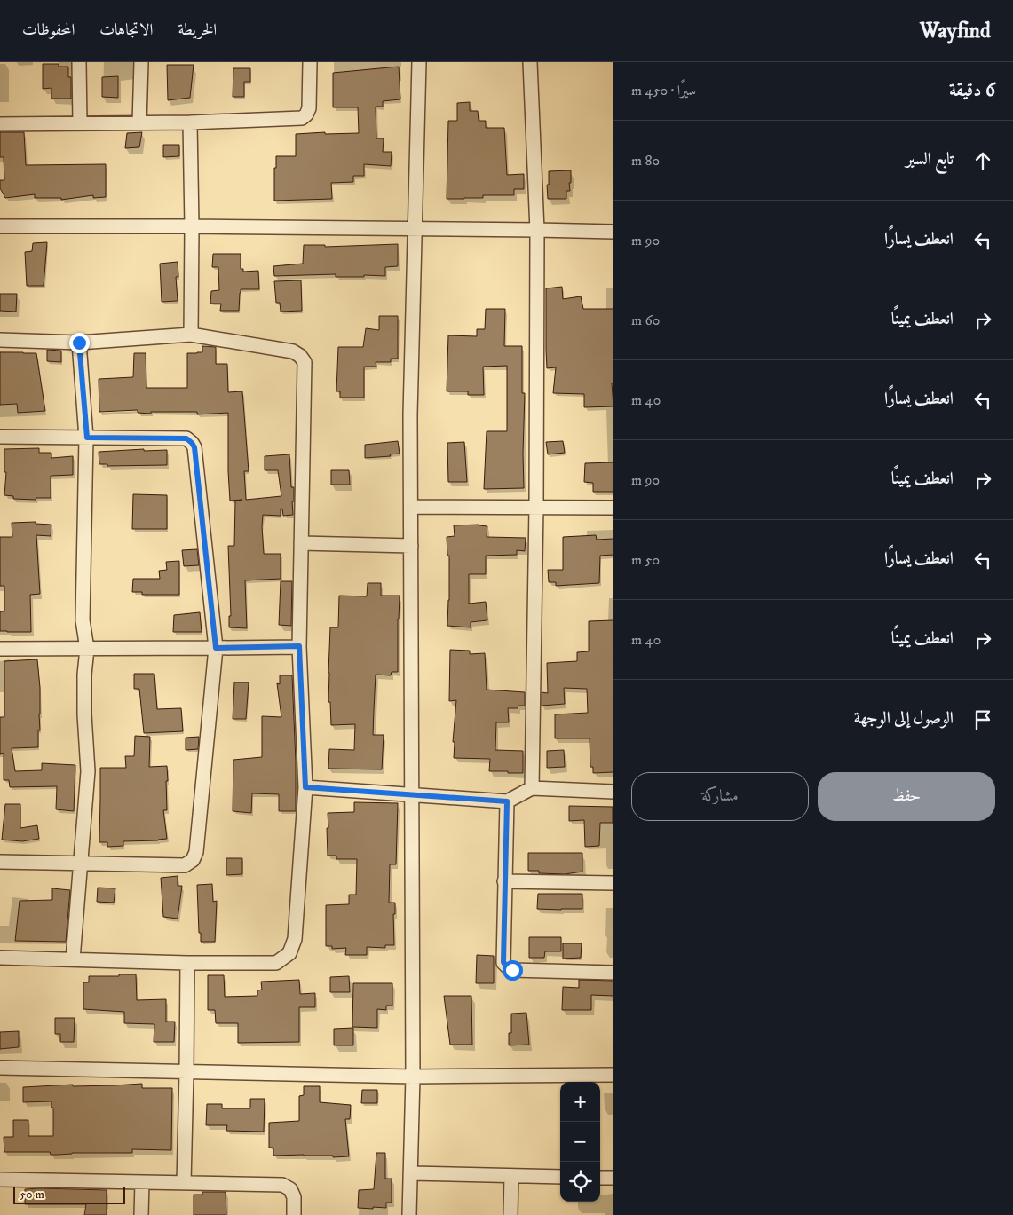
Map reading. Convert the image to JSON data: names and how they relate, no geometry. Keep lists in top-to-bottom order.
{
  "scale_bar": "50 m",
  "page": {
    "header": "Wayfind",
    "nav": ["الخريطة", "الاتجاهات", "المحفوظات"],
    "heading": ["6 دقيقة", "سيرًا · 450 m"],
    "list": [
      ["تابع السير", "80 m"],
      ["انعطف يسارًا", "90 m"],
      ["انعطف يمينًا", "60 m"],
      ["انعطف يسارًا", "40 m"],
      ["انعطف يمينًا", "90 m"],
      ["انعطف يسارًا", "50 m"],
      ["انعطف يمينًا", "40 m"],
      "الوصول إلى الوجهة"
    ],
    "buttons": ["حفظ", "مشاركة"],
    "map_buttons": ["+", "−"],
    "scale": "50 m"
  }
}
